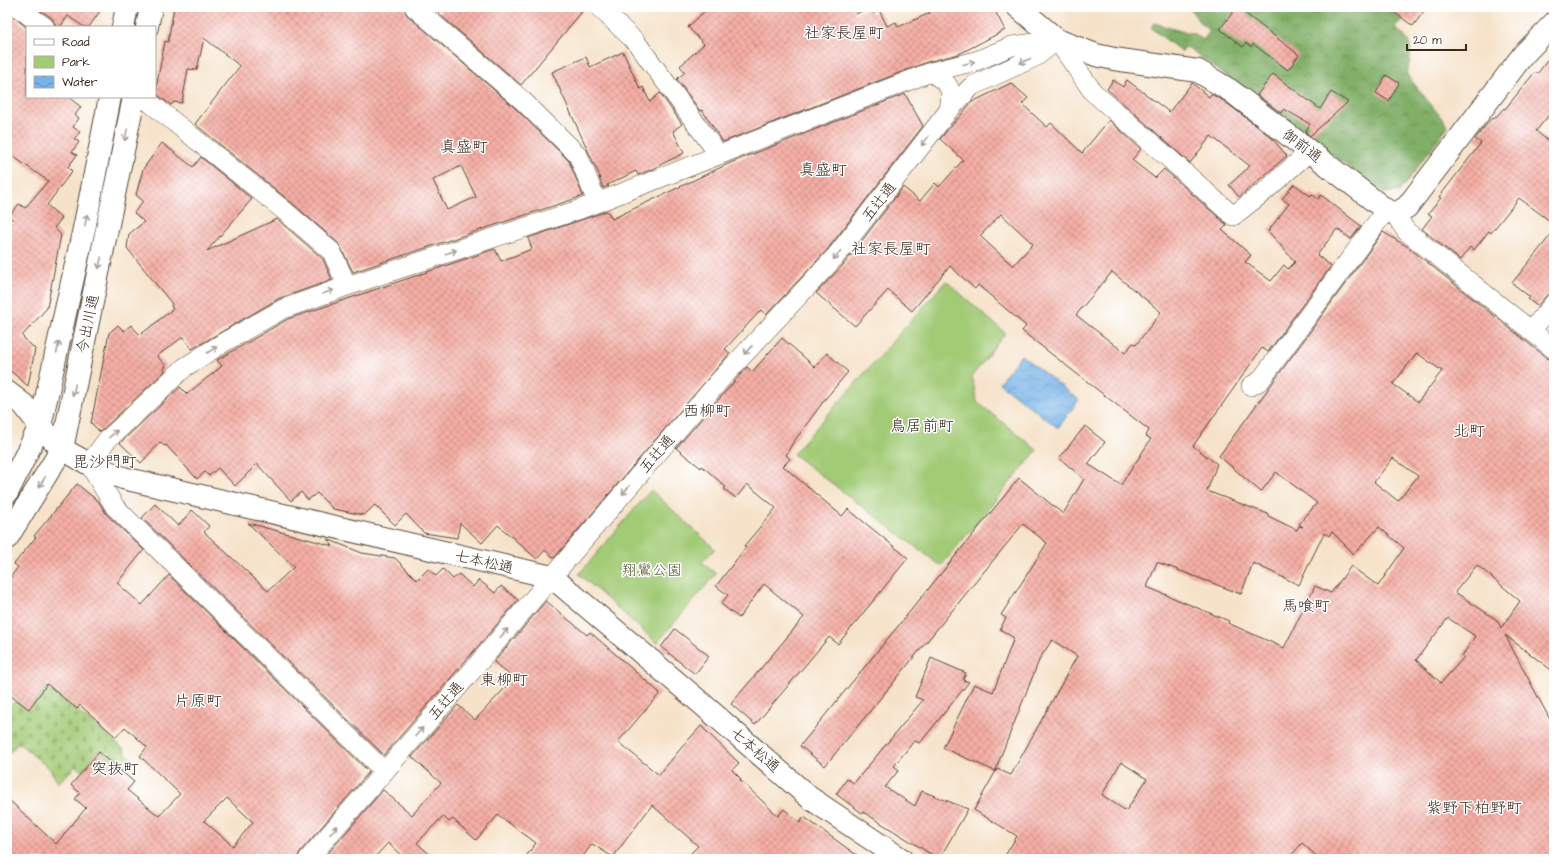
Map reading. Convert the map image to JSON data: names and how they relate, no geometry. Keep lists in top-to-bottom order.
{
  "streets": {
    "street": [
      "御前通",
      "五辻通",
      "今出川通",
      "七本松通"
    ]
  },
  "crossings": [
    ["御前通", "五辻通"],
    ["五辻通", "七本松通"],
    ["今出川通", "七本松通"]
  ],
  "districts": [
    "社家長屋町",
    "真盛町",
    "真盛町",
    "社家長屋町",
    "西柳町",
    "鳥居前町",
    "北町",
    "毘沙門町",
    "馬喰町",
    "東柳町",
    "片原町",
    "突抜町",
    "紫野下柏野町"
  ],
  "parks": ["翔鸞公園"],
  "legend": ["Road", "Park", "Water"],
  "scale_bar": "20 m"
}
